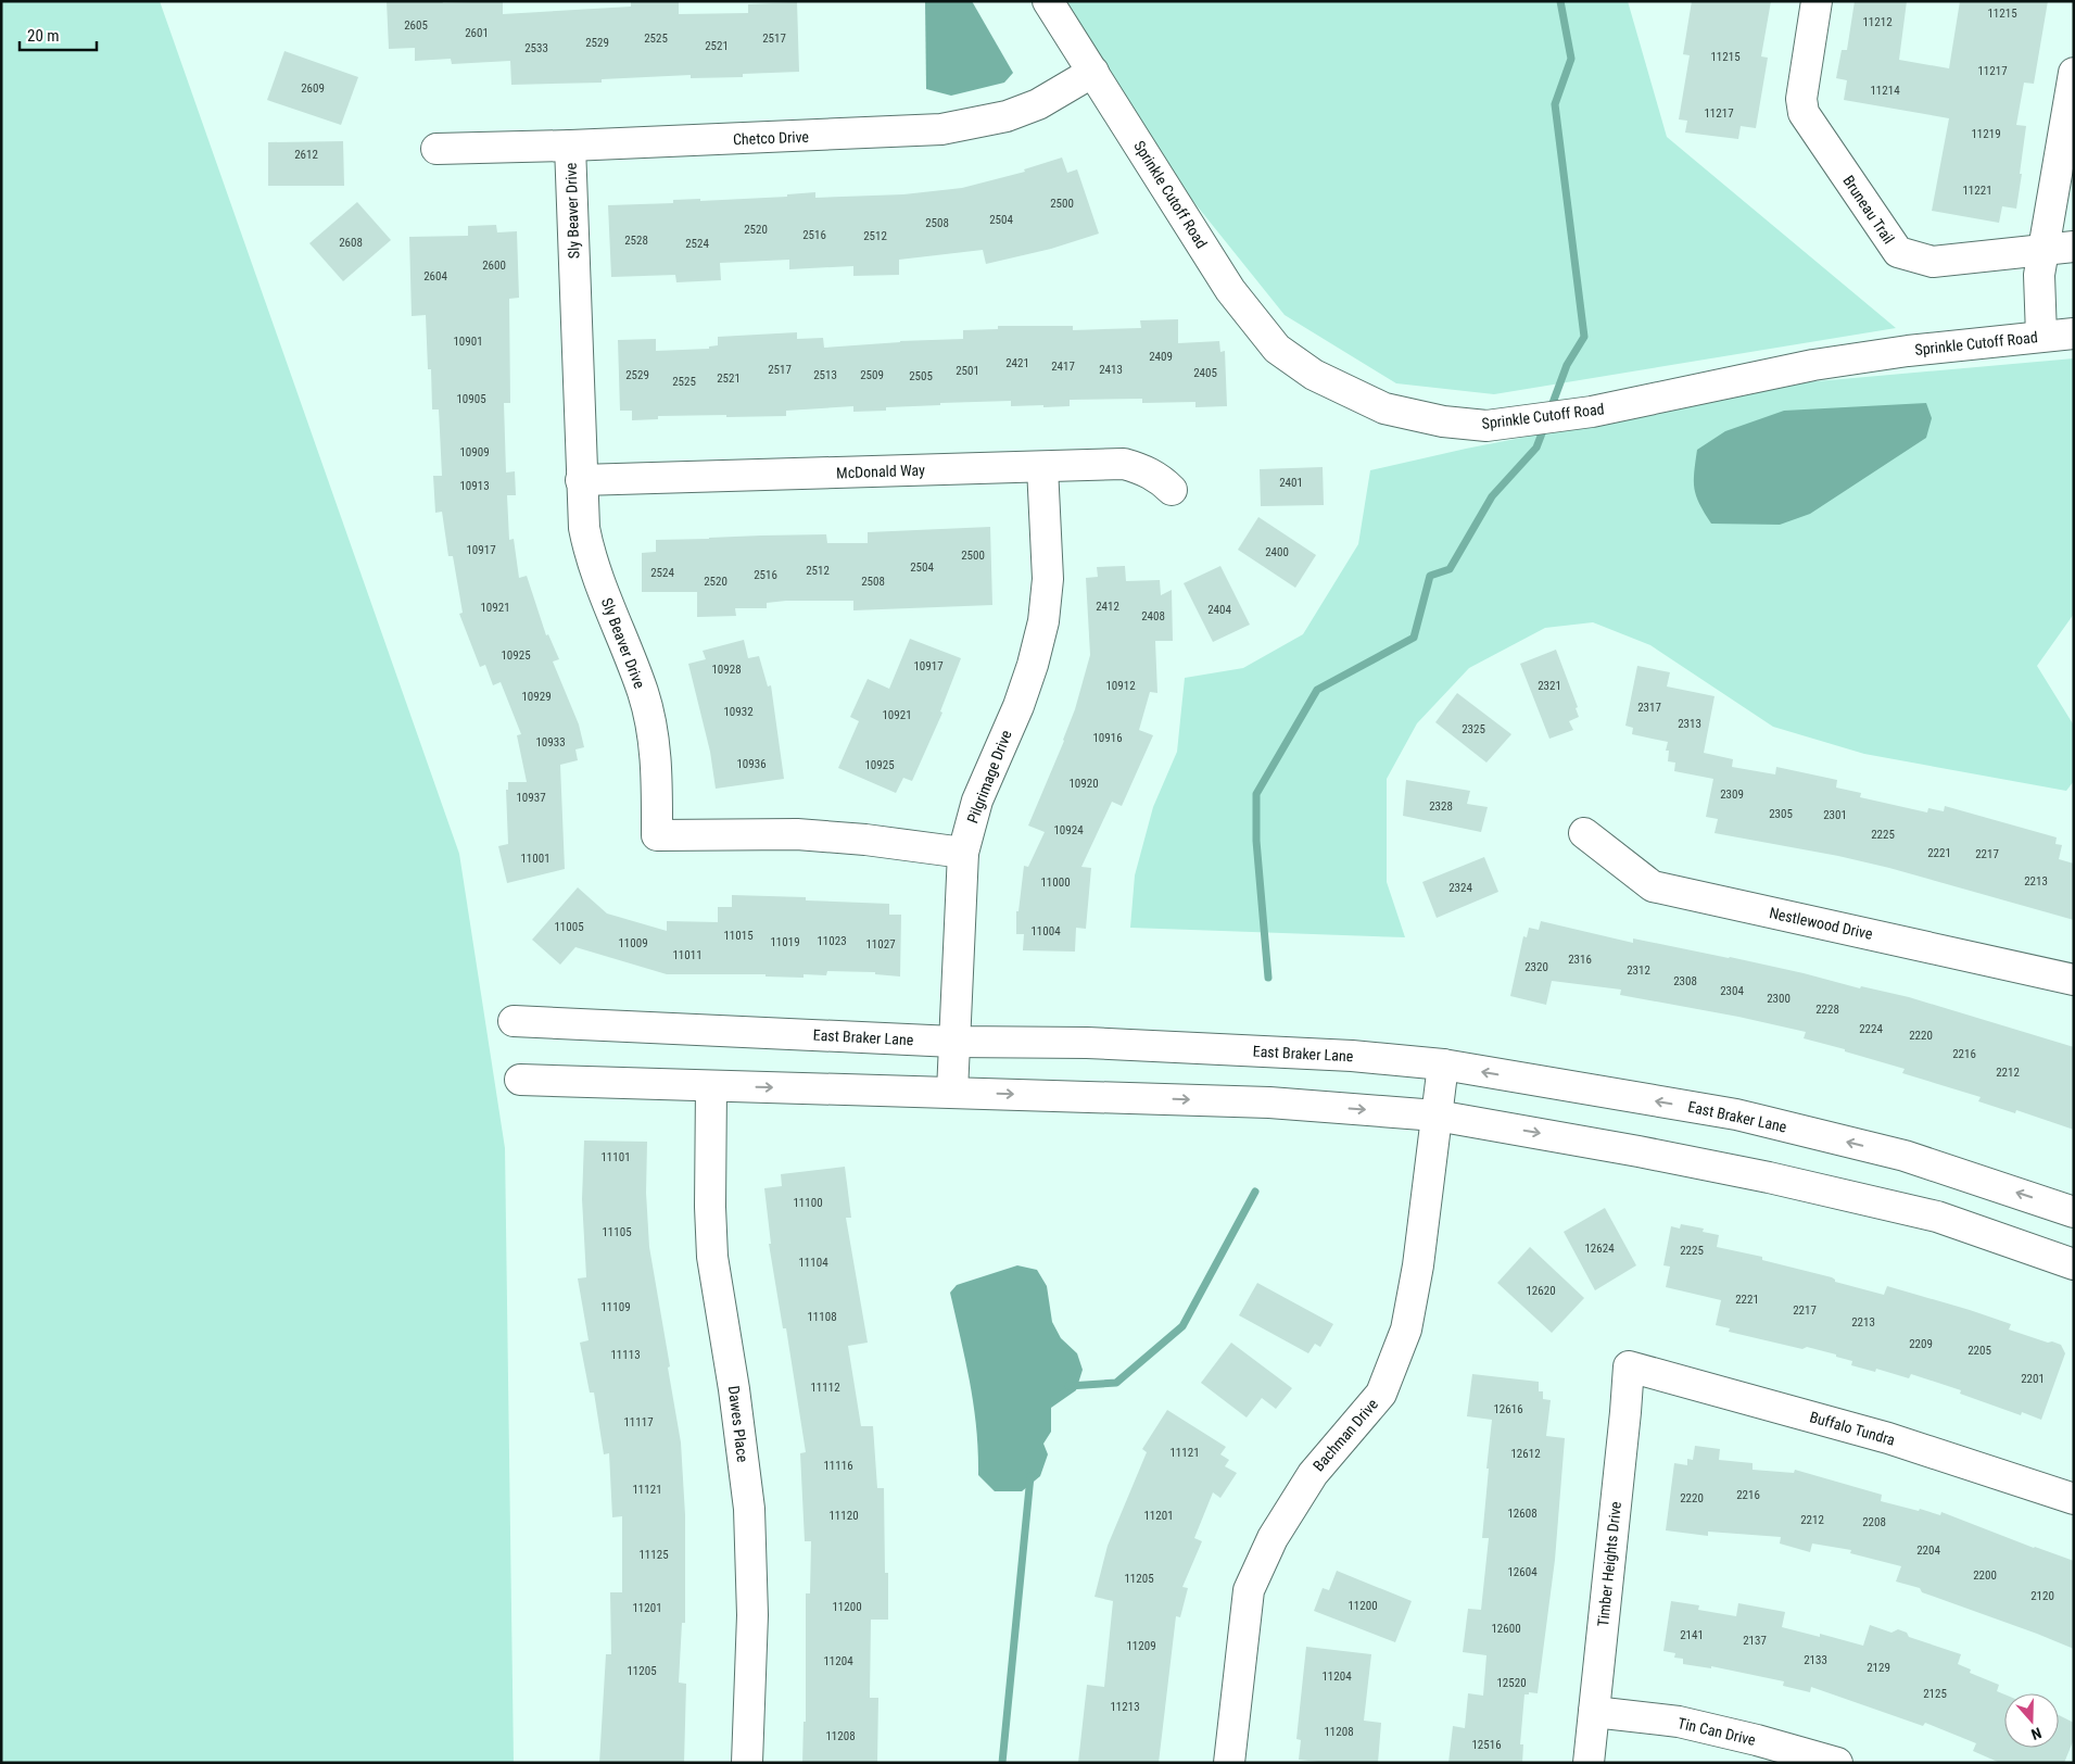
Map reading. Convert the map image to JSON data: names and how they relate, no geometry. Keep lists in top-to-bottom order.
{
  "streets": {
    "street": [
      "Chetco Drive",
      "Sprinkle Cutoff Road",
      "Bruneau Trail",
      "Sly Beaver Drive",
      "McDonald Way",
      "Pilgrimage Drive",
      "Nestlewood Drive",
      "East Braker Lane",
      "Dawes Place",
      "Buffalo Tundra",
      "Bachman Drive",
      "Timber Heights Drive",
      "Tin Can Drive"
    ]
  },
  "crossings": [
    ["Chetco Drive", "Sprinkle Cutoff Road"],
    ["Chetco Drive", "Sly Beaver Drive"],
    ["Sly Beaver Drive", "McDonald Way"],
    ["Sly Beaver Drive", "Pilgrimage Drive"],
    ["McDonald Way", "Pilgrimage Drive"],
    ["Pilgrimage Drive", "East Braker Lane"],
    ["East Braker Lane", "Bachman Drive"],
    ["Buffalo Tundra", "Timber Heights Drive"],
    ["Timber Heights Drive", "Tin Can Drive"]
  ],
  "house_numbers": [
    "11215",
    "11212",
    "2605",
    "2601",
    "2525",
    "2517",
    "2529",
    "2521",
    "2533",
    "11215",
    "11217",
    "2609",
    "11214",
    "11217",
    "11219",
    "2612",
    "11221",
    "2500",
    "2504",
    "2508",
    "2520",
    "2516",
    "2512",
    "2528",
    "2608",
    "2524",
    "2600",
    "2604",
    "10901",
    "2409",
    "2421",
    "2417",
    "2517",
    "2413",
    "2501",
    "2405",
    "2529",
    "2513",
    "2509",
    "2505",
    "2521",
    "2525",
    "10905",
    "10909",
    "2401",
    "10913",
    "10917",
    "2400",
    "2500",
    "2504",
    "2512",
    "2524",
    "2516",
    "2520",
    "2508",
    "2412",
    "10921",
    "2404",
    "2408",
    "10925",
    "10917",
    "10928",
    "10912",
    "2321",
    "10929",
    "2317",
    "10932",
    "10921",
    "2313",
    "2325",
    "10916",
    "10933",
    "10936",
    "10925",
    "10920",
    "2309",
    "10937",
    "2328",
    "2305",
    "2301",
    "10924",
    "2225",
    "2221",
    "2217",
    "11001",
    "2213",
    "11000",
    "2324",
    "11005",
    "11004",
    "11015",
    "11023",
    "11019",
    "11009",
    "11027",
    "11011",
    "2316",
    "2320",
    "2312",
    "2308",
    "2304",
    "2300",
    "2228",
    "2224",
    "2220",
    "2216",
    "2212",
    "11101",
    "11100",
    "11105",
    "12624",
    "2225",
    "11104",
    "12620",
    "2221",
    "11109",
    "2217",
    "11108",
    "2213",
    "2209",
    "2205",
    "11113",
    "2201",
    "11112",
    "12616",
    "11117",
    "11121",
    "12612",
    "11116",
    "11121",
    "2216",
    "2220",
    "12608",
    "11120",
    "11201",
    "2212",
    "2208",
    "2204",
    "11125",
    "12604",
    "2200",
    "11205",
    "2120",
    "11200",
    "11200",
    "11201",
    "12600",
    "2141",
    "2137",
    "11209",
    "2133",
    "11204",
    "2129",
    "11205",
    "11204",
    "12520",
    "2125",
    "11213",
    "11208",
    "11208",
    "12516"
  ],
  "scale_bar": "20 m",
  "north": "bottom"
}
